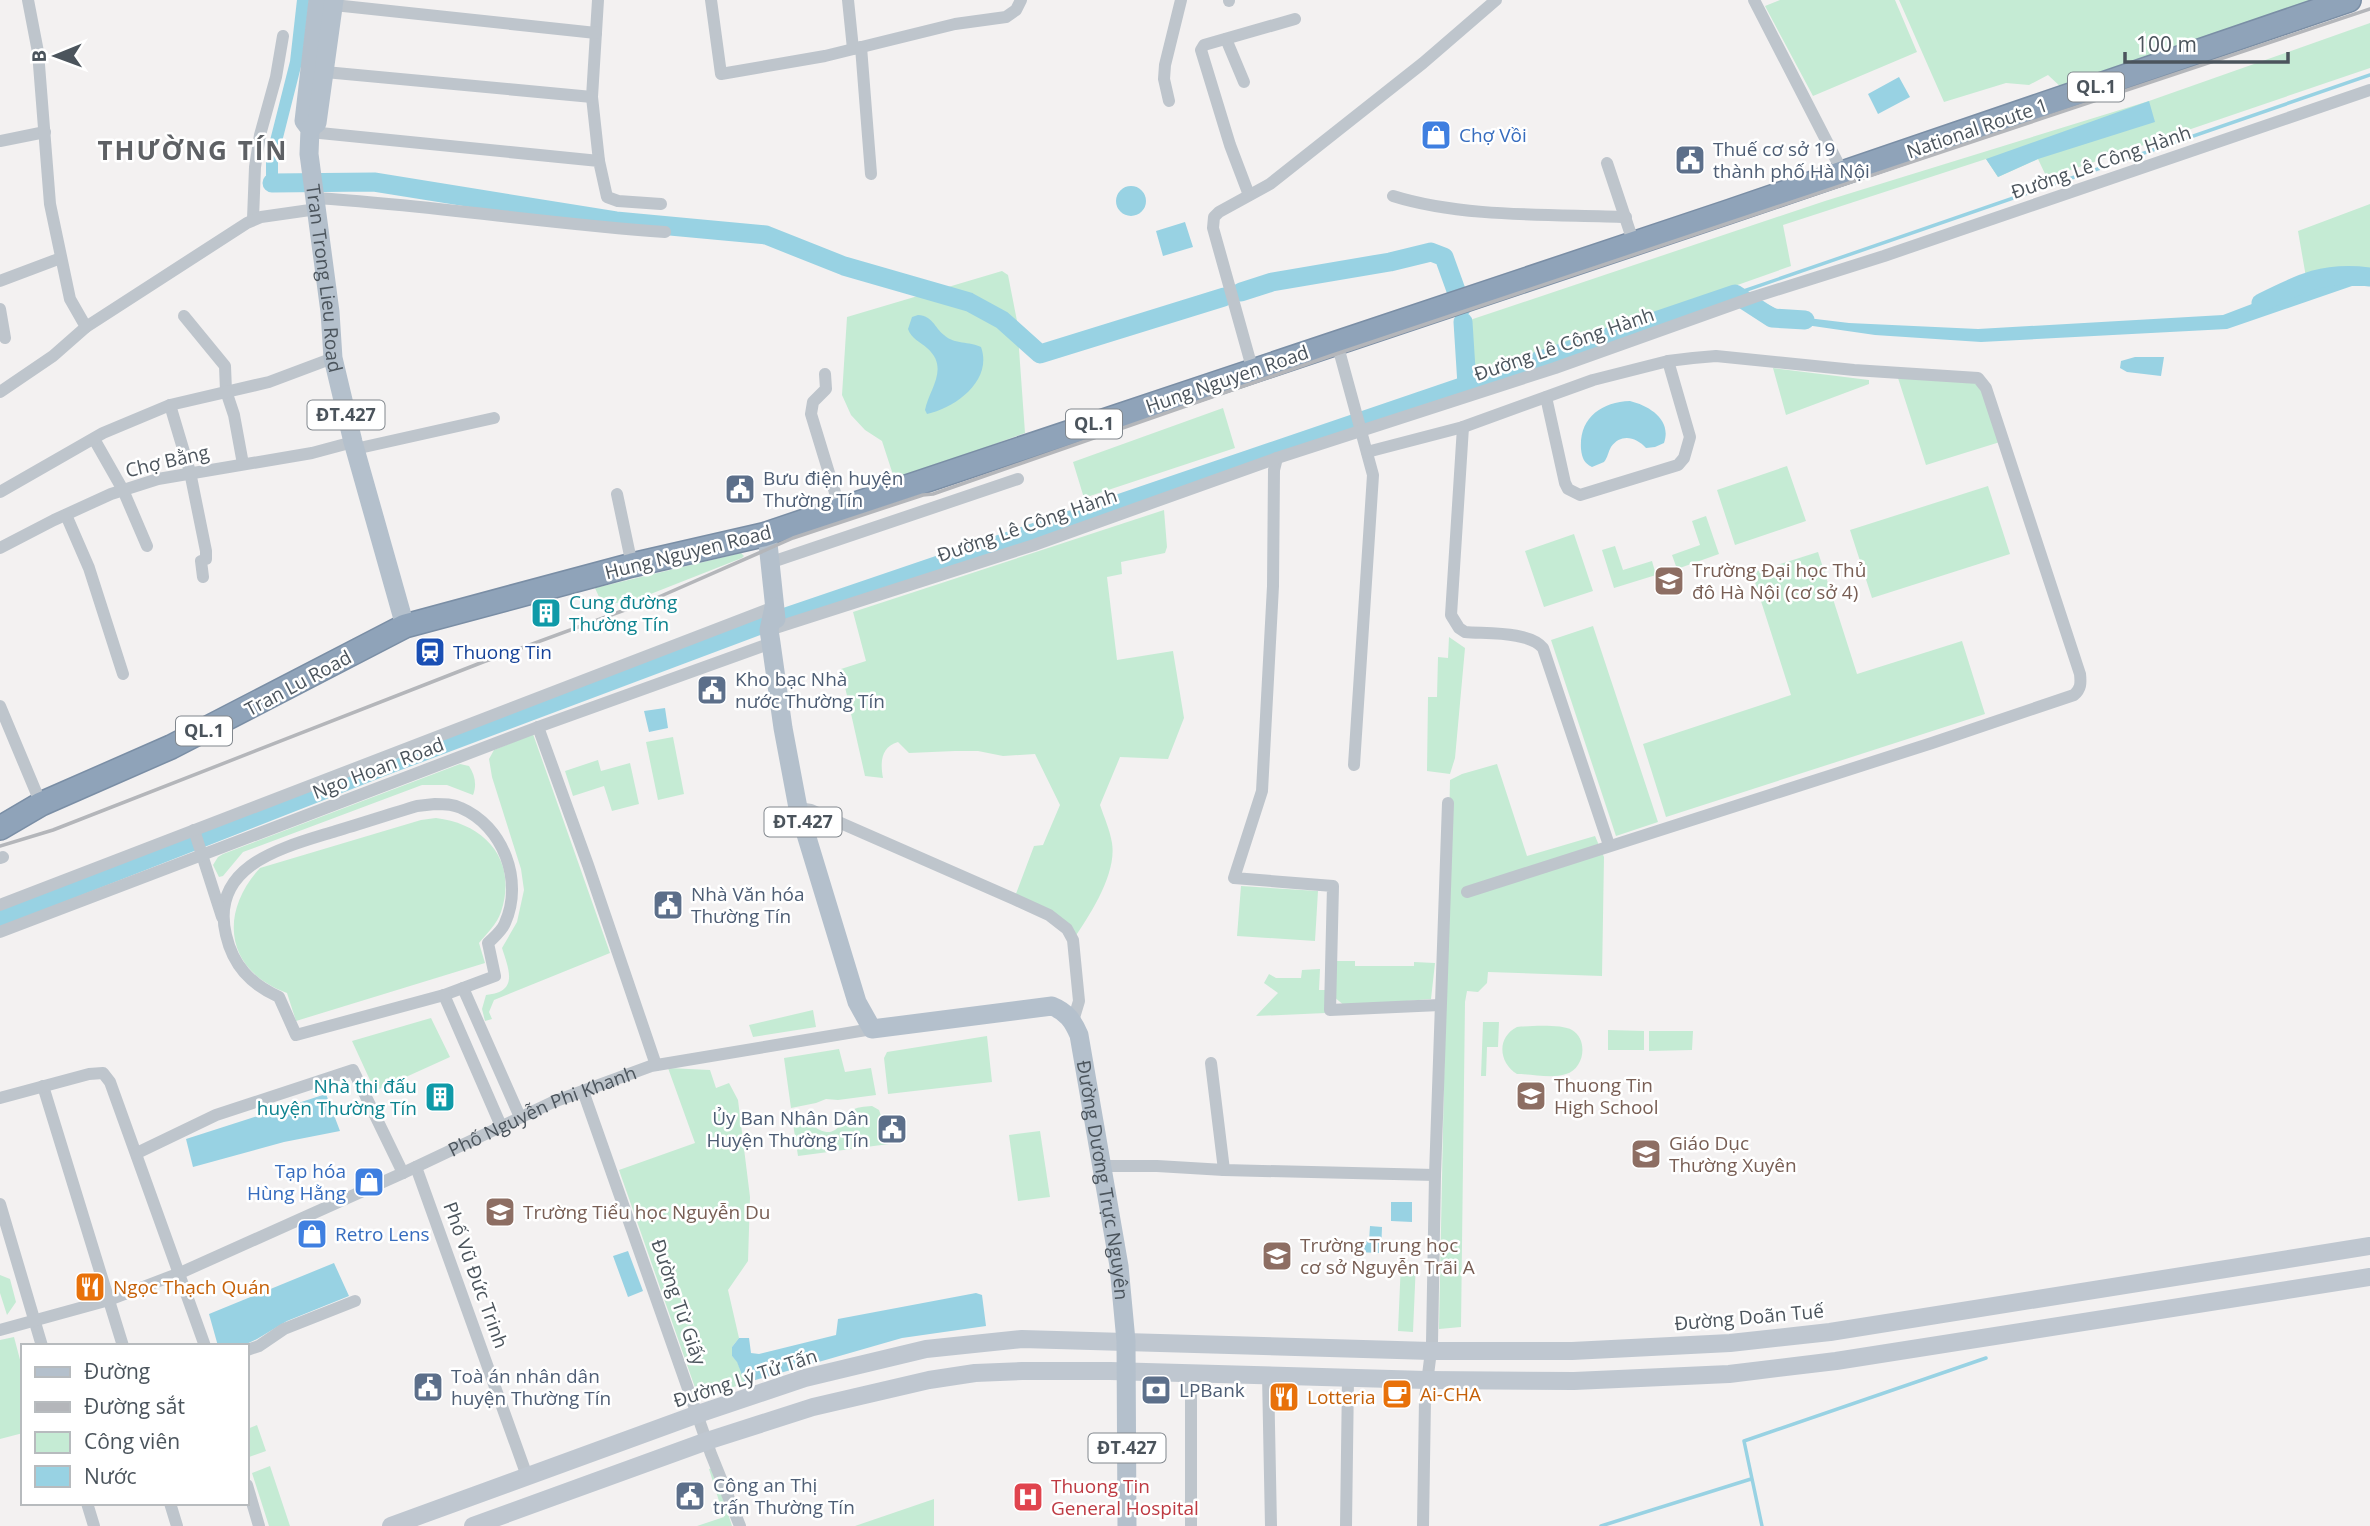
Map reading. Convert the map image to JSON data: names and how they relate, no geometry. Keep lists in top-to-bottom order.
{
  "streets": {
    "highway": [
      "QL.1",
      "National Route 1",
      "Hung Nguyen Road",
      "Tran Lu Road"
    ],
    "main road": [
      "Tran Trong Lieu Road",
      "ĐT.427",
      "Phố Nguyễn Phi Khanh",
      "Đường Dương Trực Nguyên"
    ],
    "street": [
      "Đường Lê Công Hành",
      "Chợ Bằng",
      "Ngo Hoan Road",
      "Phố Vũ Đức Trinh",
      "Đường Từ Giấy",
      "Đường Doãn Tuế",
      "Đường Lý Tử Tấn"
    ]
  },
  "crossings": [
    ["National Route 1", "Hung Nguyen Road"],
    ["Đường Lê Công Hành", "ĐT.427"],
    ["Đường Lê Công Hành", "Ngo Hoan Road"],
    ["Tran Trong Lieu Road", "Hung Nguyen Road"],
    ["Tran Trong Lieu Road", "Chợ Bằng"],
    ["Tran Trong Lieu Road", "Tran Lu Road"],
    ["Hung Nguyen Road", "ĐT.427"],
    ["Hung Nguyen Road", "Tran Lu Road"],
    ["ĐT.427", "Ngo Hoan Road"],
    ["ĐT.427", "Phố Nguyễn Phi Khanh"],
    ["Phố Nguyễn Phi Khanh", "Đường Dương Trực Nguyên"],
    ["Phố Nguyễn Phi Khanh", "Phố Vũ Đức Trinh"],
    ["Phố Nguyễn Phi Khanh", "Đường Từ Giấy"],
    ["Đường Dương Trực Nguyên", "Đường Doãn Tuế"],
    ["Đường Dương Trực Nguyên", "Đường Lý Tử Tấn"],
    ["Phố Vũ Đức Trinh", "Đường Lý Tử Tấn"],
    ["Đường Từ Giấy", "Đường Lý Tử Tấn"],
    ["Đường Doãn Tuế", "Đường Lý Tử Tấn"]
  ],
  "districts": ["THƯỜNG TÍN"],
  "places": {
    "shop": ["Chợ Vồi", "Tạp hóa Hùng Hằng", "Retro Lens"],
    "public building": [
      "Thuế cơ sở 19 thành phố Hà Nội",
      "Bưu điện huyện Thường Tín",
      "Kho bạc Nhà nước Thường Tín",
      "Nhà Văn hóa Thường Tín",
      "Ủy Ban Nhân Dân Huyện Thường Tín",
      "Toà án nhân dân huyện Thường Tín",
      "Công an Thị trấn Thường Tín"
    ],
    "school or university": [
      "Trường Đại học Thủ đô Hà Nội (cơ sở 4)",
      "Thuong Tin High School",
      "Giáo Dục Thường Xuyên",
      "Trường Tiểu học Nguyễn Du",
      "Trường Trung học cơ sở Nguyễn Trãi A"
    ],
    "building": ["Cung đường Thường Tín", "Nhà thi đấu huyện Thường Tín"],
    "station": ["Thuong Tin"],
    "restaurant": ["Ngọc Thạch Quán", "Lotteria"],
    "bank": ["LPBank"],
    "cafe": ["Ai-CHA"],
    "hospital": ["Thuong Tin General Hospital"]
  },
  "legend": [
    "Đường",
    "Đường sắt",
    "Công viên",
    "Nước"
  ],
  "scale_bar": "100 m",
  "north": "left"
}
